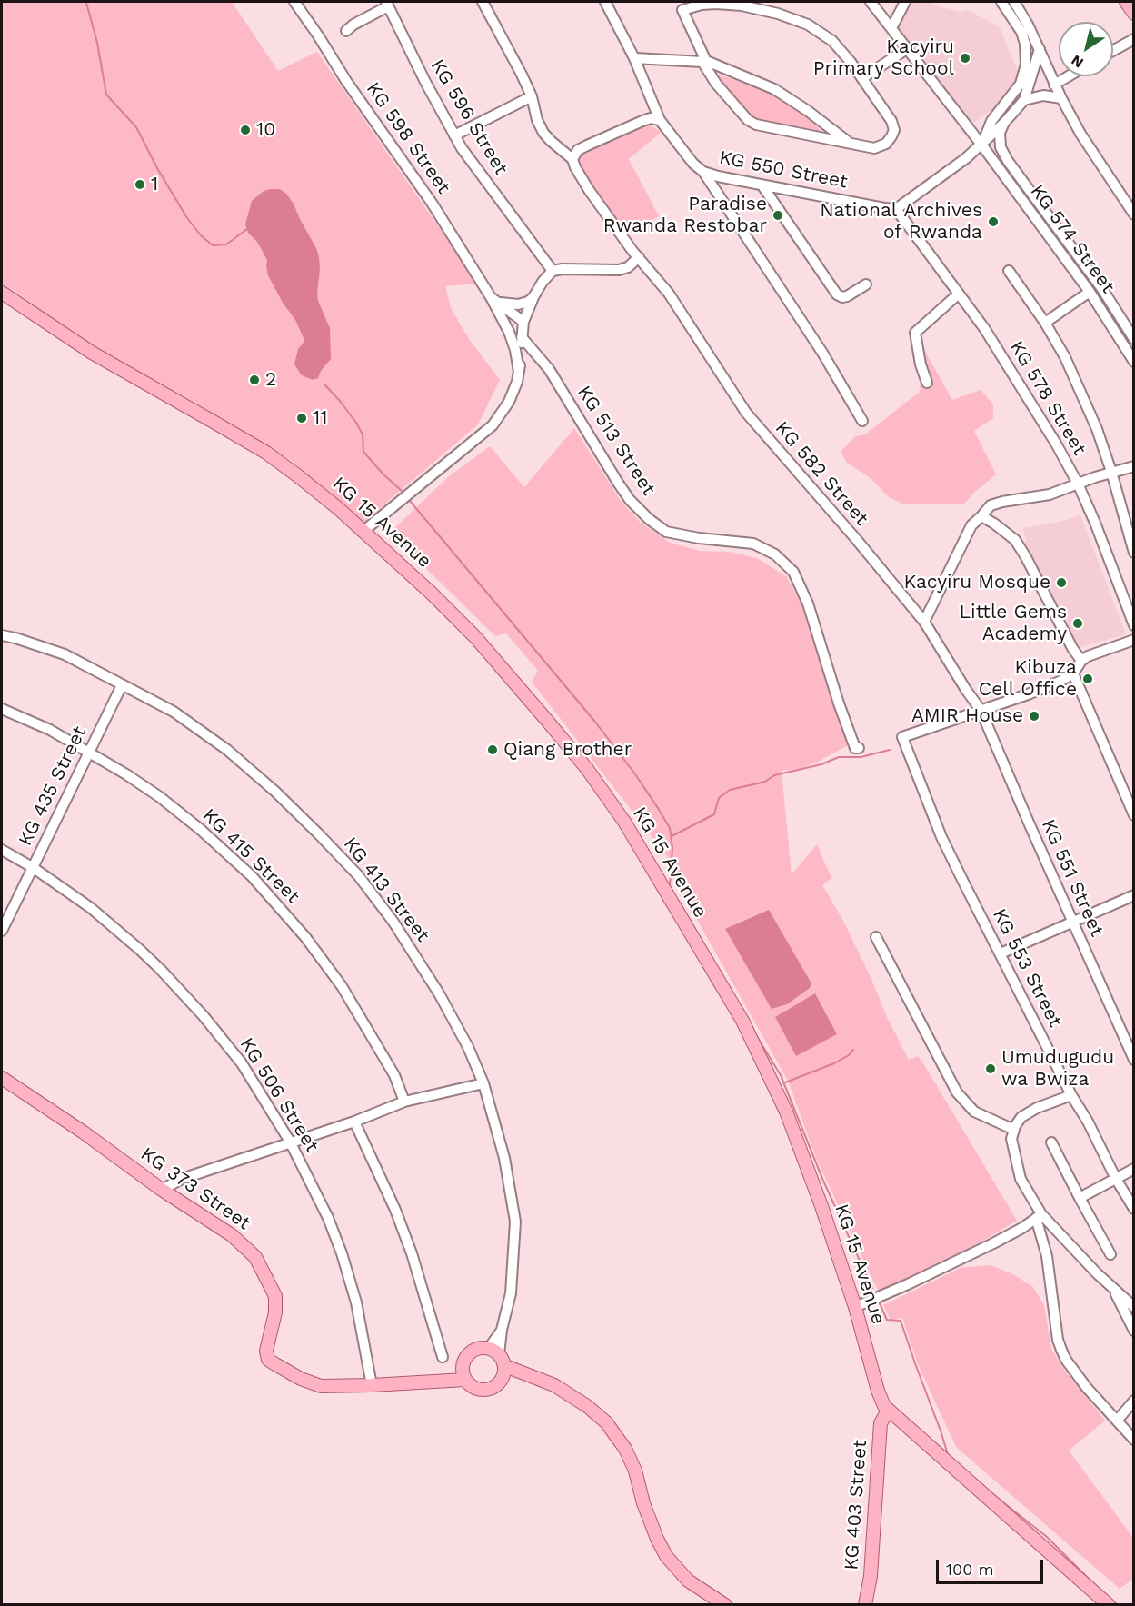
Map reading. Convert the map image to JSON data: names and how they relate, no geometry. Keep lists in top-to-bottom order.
{
  "streets": {
    "main road": ["KG 15 Avenue", "KG 373 Street", "KG 403 Street"],
    "street": [
      "KG 596 Street",
      "KG 598 Street",
      "KG 550 Street",
      "KG 574 Street",
      "KG 578 Street",
      "KG 513 Street",
      "KG 582 Street",
      "KG 435 Street",
      "KG 415 Street",
      "KG 551 Street",
      "KG 413 Street",
      "KG 553 Street",
      "KG 506 Street"
    ]
  },
  "crossings": [
    ["KG 550 Street", "KG 578 Street"],
    ["KG 582 Street", "KG 551 Street"],
    ["KG 582 Street", "KG 553 Street"],
    ["KG 15 Avenue", "KG 403 Street"],
    ["KG 435 Street", "KG 415 Street"],
    ["KG 435 Street", "KG 413 Street"],
    ["KG 435 Street", "KG 506 Street"],
    ["KG 551 Street", "KG 553 Street"],
    ["KG 506 Street", "KG 373 Street"]
  ],
  "places": [
    "Kacyiru Primary School",
    "10",
    "1",
    "Paradise Rwanda Restobar",
    "National Archives of Rwanda",
    "2",
    "11",
    "Kacyiru Mosque",
    "Little Gems Academy",
    "Kibuza Cell Office",
    "AMIR House",
    "Qiang Brother",
    "Umudugudu wa Bwiza"
  ],
  "scale_bar": "100 m",
  "north": "bottom left"
}
